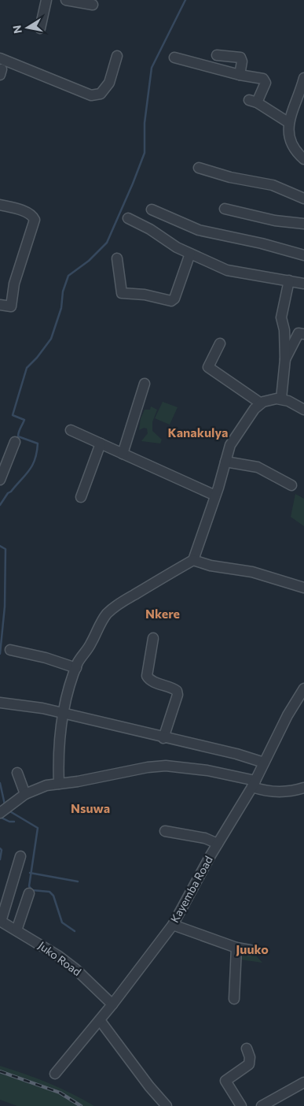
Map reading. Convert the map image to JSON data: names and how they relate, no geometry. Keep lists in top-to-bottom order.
{
  "streets": {
    "street": ["Kayemba Road", "Juko Road"]
  },
  "crossings": [
    ["Kayemba Road", "Juko Road"]
  ],
  "districts": [
    "Kanakulya",
    "Nkere",
    "Nsuwa",
    "Juuko"
  ],
  "north": "left"
}
